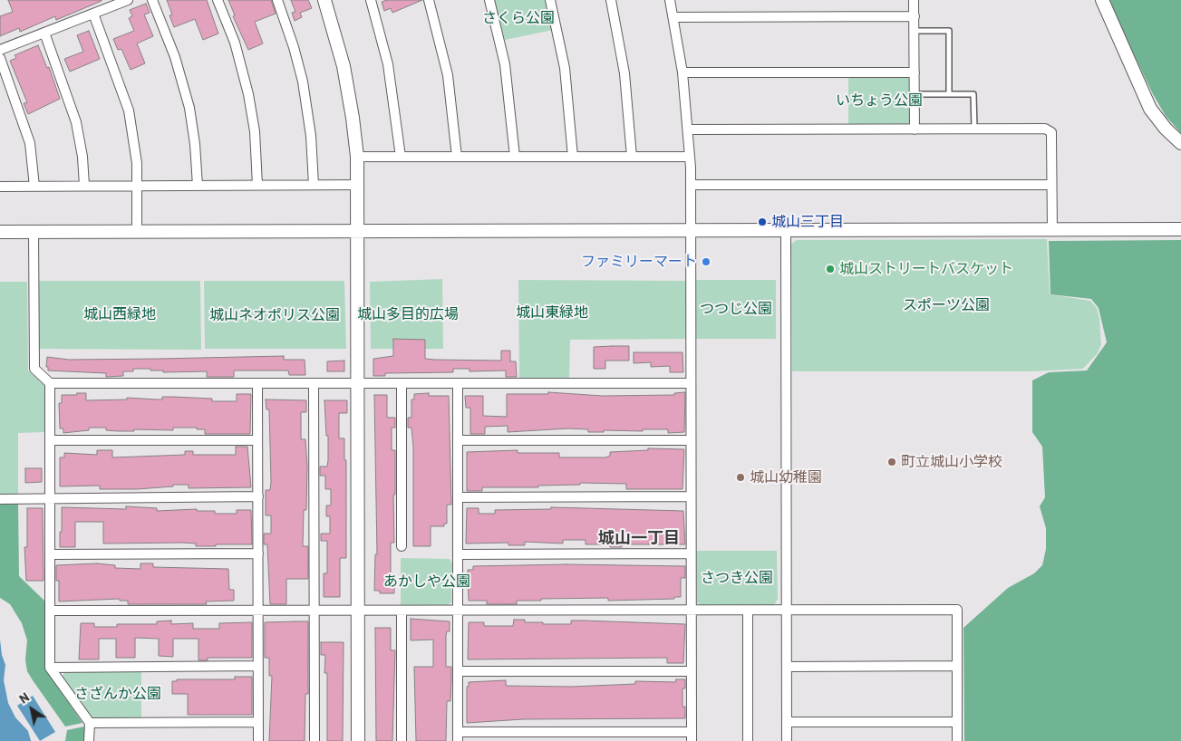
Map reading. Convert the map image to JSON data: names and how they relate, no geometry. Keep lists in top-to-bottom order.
{
  "districts": ["城山一丁目"],
  "parks": [
    "さくら公園",
    "いちょう公園",
    "スポーツ公園",
    "つつじ公園",
    "城山東緑地",
    "城山西緑地",
    "城山多目的広場",
    "城山ネオポリス公園",
    "さつき公園",
    "あかしや公園",
    "さざんか公園"
  ],
  "places": [
    "城山三丁目",
    "ファミリーマート",
    "城山ストリートバスケット",
    "町立城山小学校",
    "城山幼稚園"
  ],
  "north": "top left"
}
